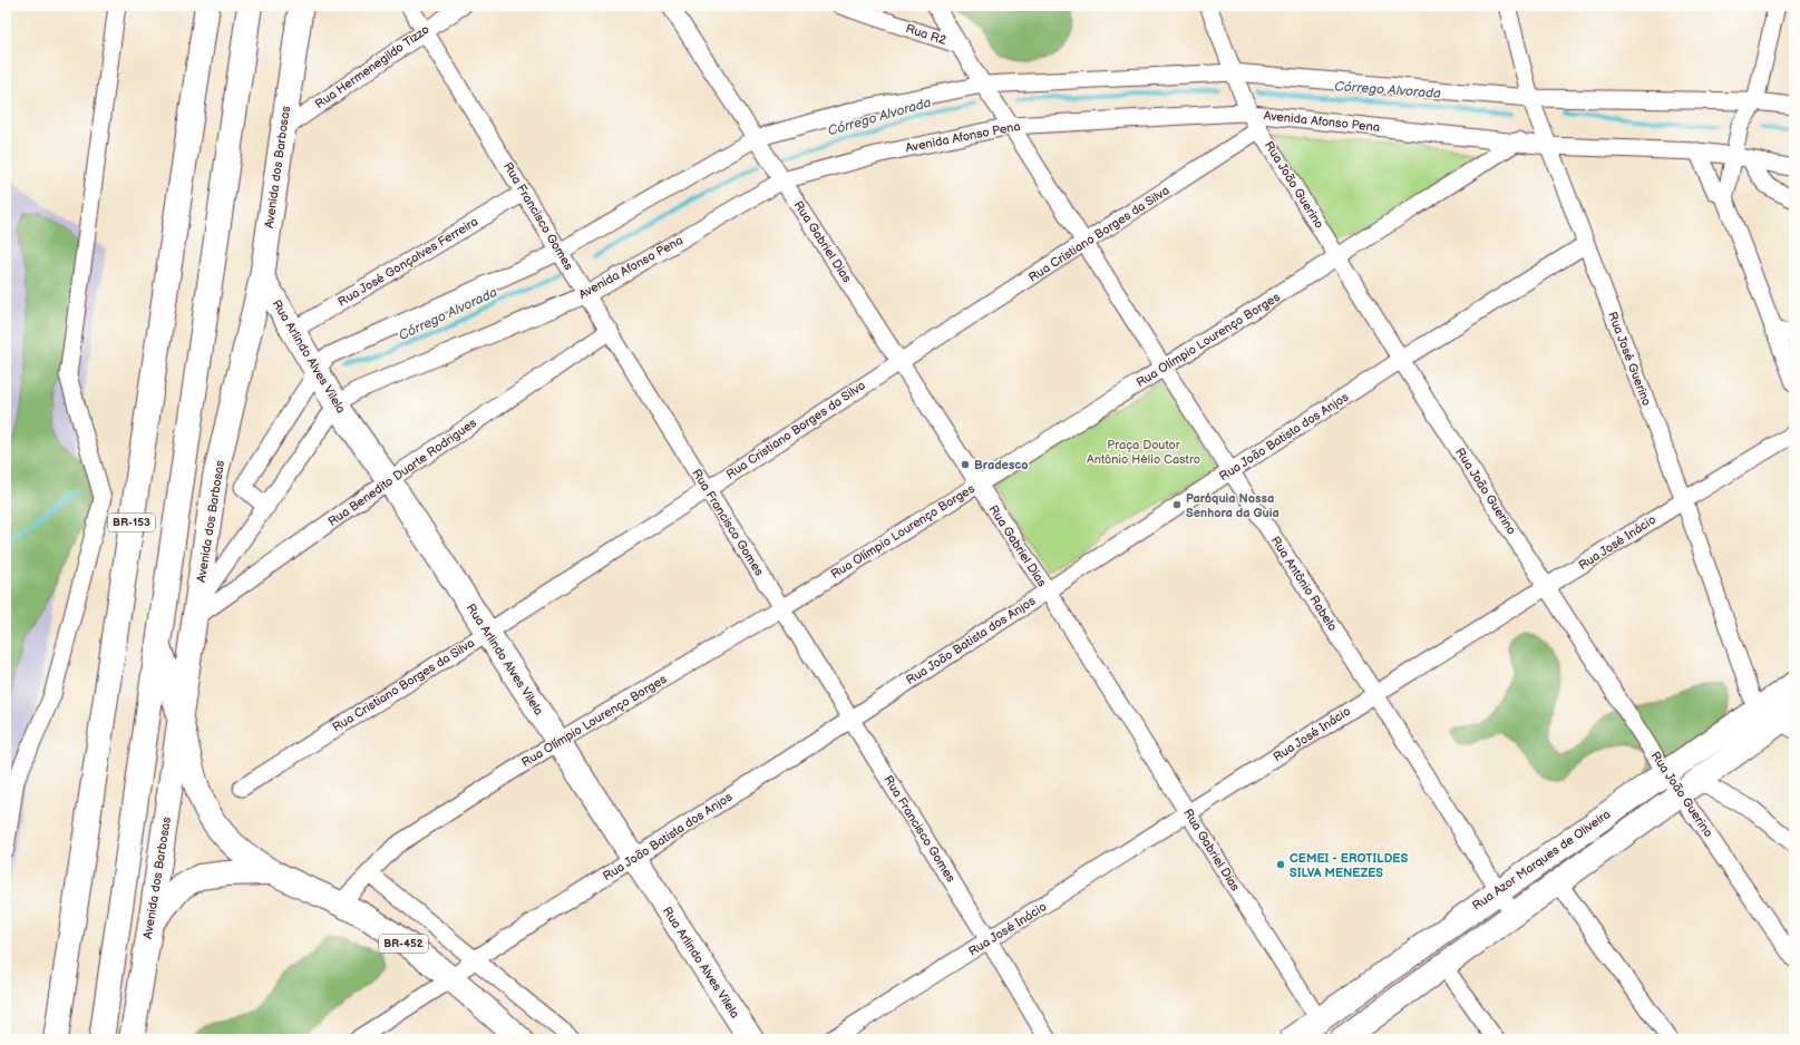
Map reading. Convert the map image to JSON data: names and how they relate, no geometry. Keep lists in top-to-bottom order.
{
  "streets": {
    "main road": [
      "Avenida dos Barbosas",
      "Rua Arlindo Alves Vilela",
      "BR-153",
      "Rua Azor Marques de Oliveira",
      "BR-452"
    ],
    "street": [
      "Rua R2",
      "Rua Hermenegildo Tizzo",
      "Avenida Afonso Pena",
      "Rua João Guerino",
      "Rua Francisco Gomes",
      "Rua Cristiano Borges da Silva",
      "Rua Gabriel Dias",
      "Rua José Gonçalves Ferreira",
      "Rua Olímpio Lourenço Borges",
      "Rua José Guerino",
      "Rua João Batista dos Anjos",
      "Rua Benedito Duarte Rodrigues",
      "Rua José Inácio",
      "Rua Antônio Rabelo"
    ]
  },
  "crossings": [
    ["Rua R2", "Rua Antônio Rabelo"],
    ["Rua Hermenegildo Tizzo", "Avenida dos Barbosas"],
    ["Rua Hermenegildo Tizzo", "Rua Francisco Gomes"],
    ["Avenida Afonso Pena", "Avenida dos Barbosas"],
    ["Avenida Afonso Pena", "Rua João Guerino"],
    ["Avenida Afonso Pena", "Rua Francisco Gomes"],
    ["Avenida Afonso Pena", "Rua Gabriel Dias"],
    ["Avenida Afonso Pena", "Rua Olímpio Lourenço Borges"],
    ["Avenida Afonso Pena", "Rua Arlindo Alves Vilela"],
    ["Avenida Afonso Pena", "Rua José Guerino"],
    ["Avenida Afonso Pena", "Rua Benedito Duarte Rodrigues"],
    ["Avenida Afonso Pena", "Rua Antônio Rabelo"],
    ["Avenida dos Barbosas", "Rua Arlindo Alves Vilela"],
    ["Avenida dos Barbosas", "Rua Benedito Duarte Rodrigues"],
    ["Avenida dos Barbosas", "BR-452"],
    ["Rua João Guerino", "Rua Cristiano Borges da Silva"],
    ["Rua João Guerino", "Rua Olímpio Lourenço Borges"],
    ["Rua João Guerino", "Rua João Batista dos Anjos"],
    ["Rua João Guerino", "Rua José Inácio"],
    ["Rua João Guerino", "Rua Azor Marques de Oliveira"],
    ["Rua Francisco Gomes", "Rua Cristiano Borges da Silva"],
    ["Rua Francisco Gomes", "Rua José Gonçalves Ferreira"],
    ["Rua Francisco Gomes", "Rua Olímpio Lourenço Borges"],
    ["Rua Francisco Gomes", "Rua João Batista dos Anjos"],
    ["Rua Francisco Gomes", "Rua Benedito Duarte Rodrigues"],
    ["Rua Francisco Gomes", "Rua José Inácio"],
    ["Rua Cristiano Borges da Silva", "Rua Gabriel Dias"],
    ["Rua Cristiano Borges da Silva", "Rua Arlindo Alves Vilela"],
    ["Rua Cristiano Borges da Silva", "Rua Antônio Rabelo"],
    ["Rua Gabriel Dias", "Rua Olímpio Lourenço Borges"],
    ["Rua Gabriel Dias", "Rua João Batista dos Anjos"],
    ["Rua Gabriel Dias", "Rua José Inácio"],
    ["Rua Gabriel Dias", "Rua Azor Marques de Oliveira"],
    ["Rua José Gonçalves Ferreira", "Rua Arlindo Alves Vilela"],
    ["Rua Olímpio Lourenço Borges", "Rua Arlindo Alves Vilela"],
    ["Rua Olímpio Lourenço Borges", "Rua Antônio Rabelo"],
    ["Rua Olímpio Lourenço Borges", "BR-452"],
    ["Rua Arlindo Alves Vilela", "Rua João Batista dos Anjos"],
    ["Rua Arlindo Alves Vilela", "Rua Benedito Duarte Rodrigues"],
    ["Rua José Guerino", "Rua João Batista dos Anjos"],
    ["Rua José Guerino", "Rua José Inácio"],
    ["Rua José Guerino", "Rua Azor Marques de Oliveira"],
    ["Rua João Batista dos Anjos", "Rua Antônio Rabelo"],
    ["Rua João Batista dos Anjos", "BR-452"],
    ["BR-153", "BR-452"],
    ["Rua José Inácio", "Rua Antônio Rabelo"],
    ["Rua Antônio Rabelo", "Rua Azor Marques de Oliveira"]
  ],
  "water": ["Córrego Alvorada"],
  "parks": ["Praça Doutor Antônio Hélio Castro"],
  "places": ["Bradesco", "Paróquia Nossa Senhora da Guia", "CEMEI - EROTILDES SILVA MENEZES"]
}
